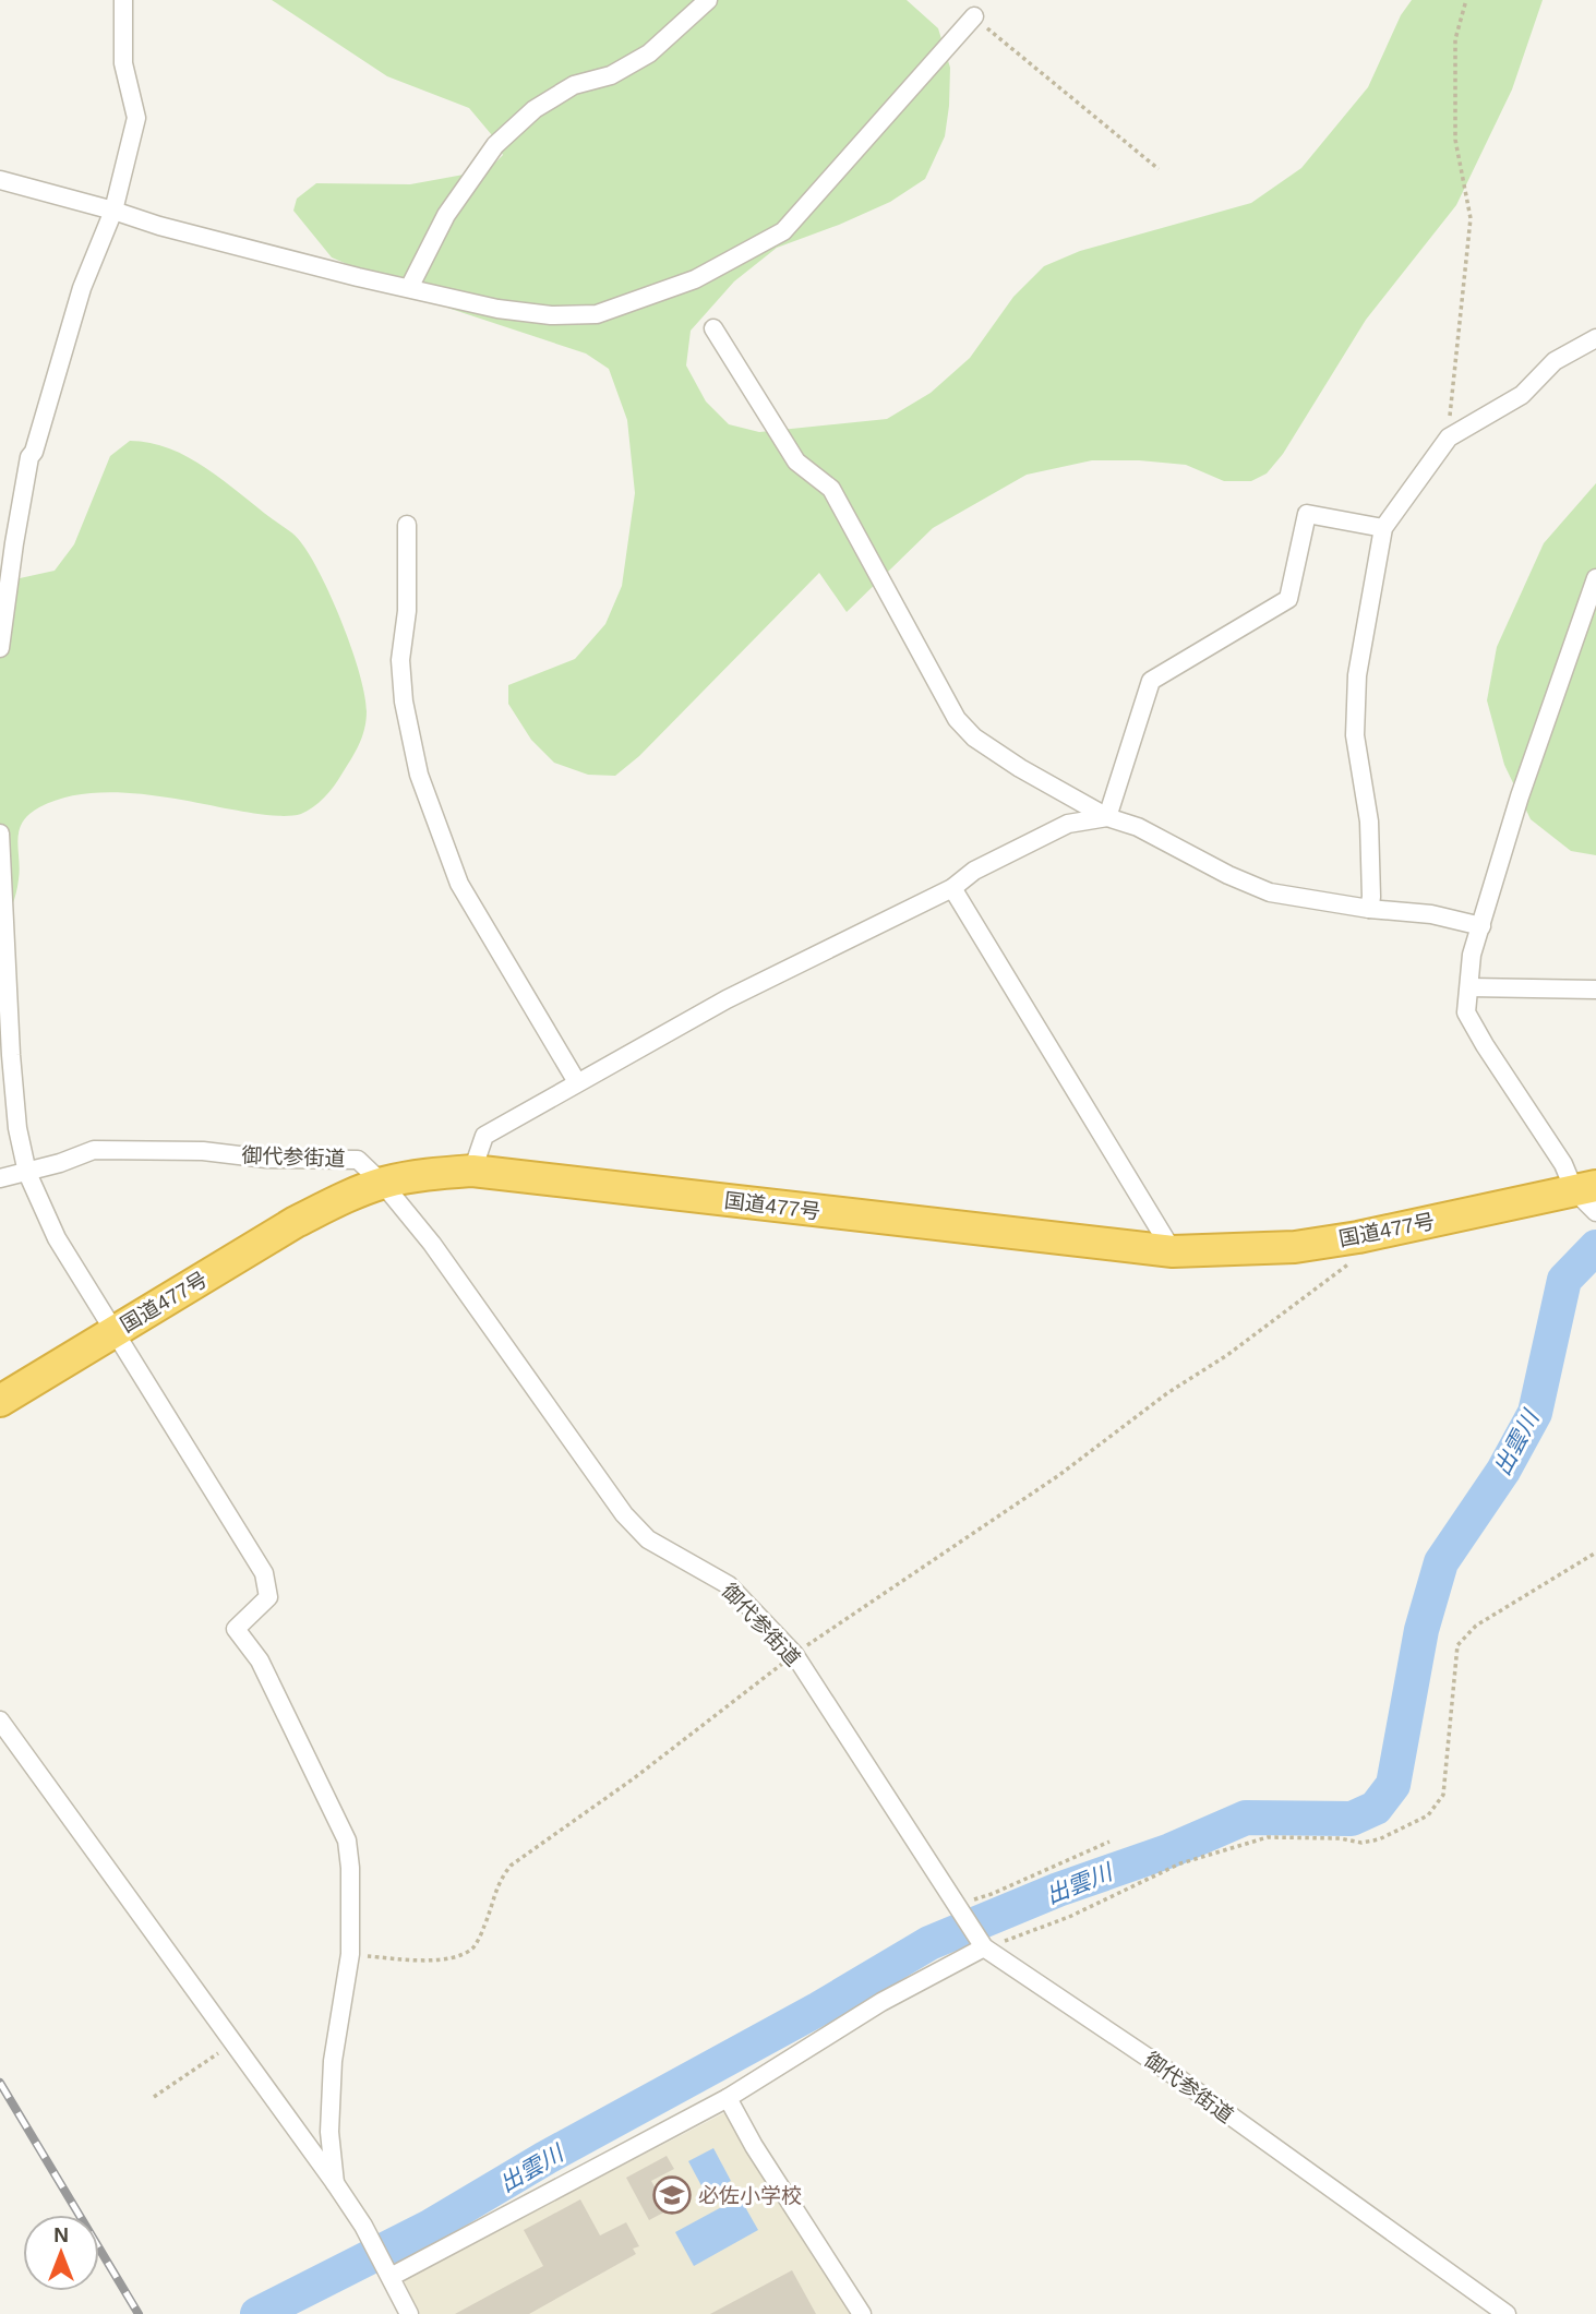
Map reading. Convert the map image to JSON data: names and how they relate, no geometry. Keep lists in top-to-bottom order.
{
  "streets": {
    "highway": ["国道477号"],
    "street": ["御代参街道"]
  },
  "crossings": [
    ["御代参街道", "国道477号"]
  ],
  "water": ["出雲川"],
  "places": {
    "school or university": ["必佐小学校"]
  },
  "north": "top"
}
